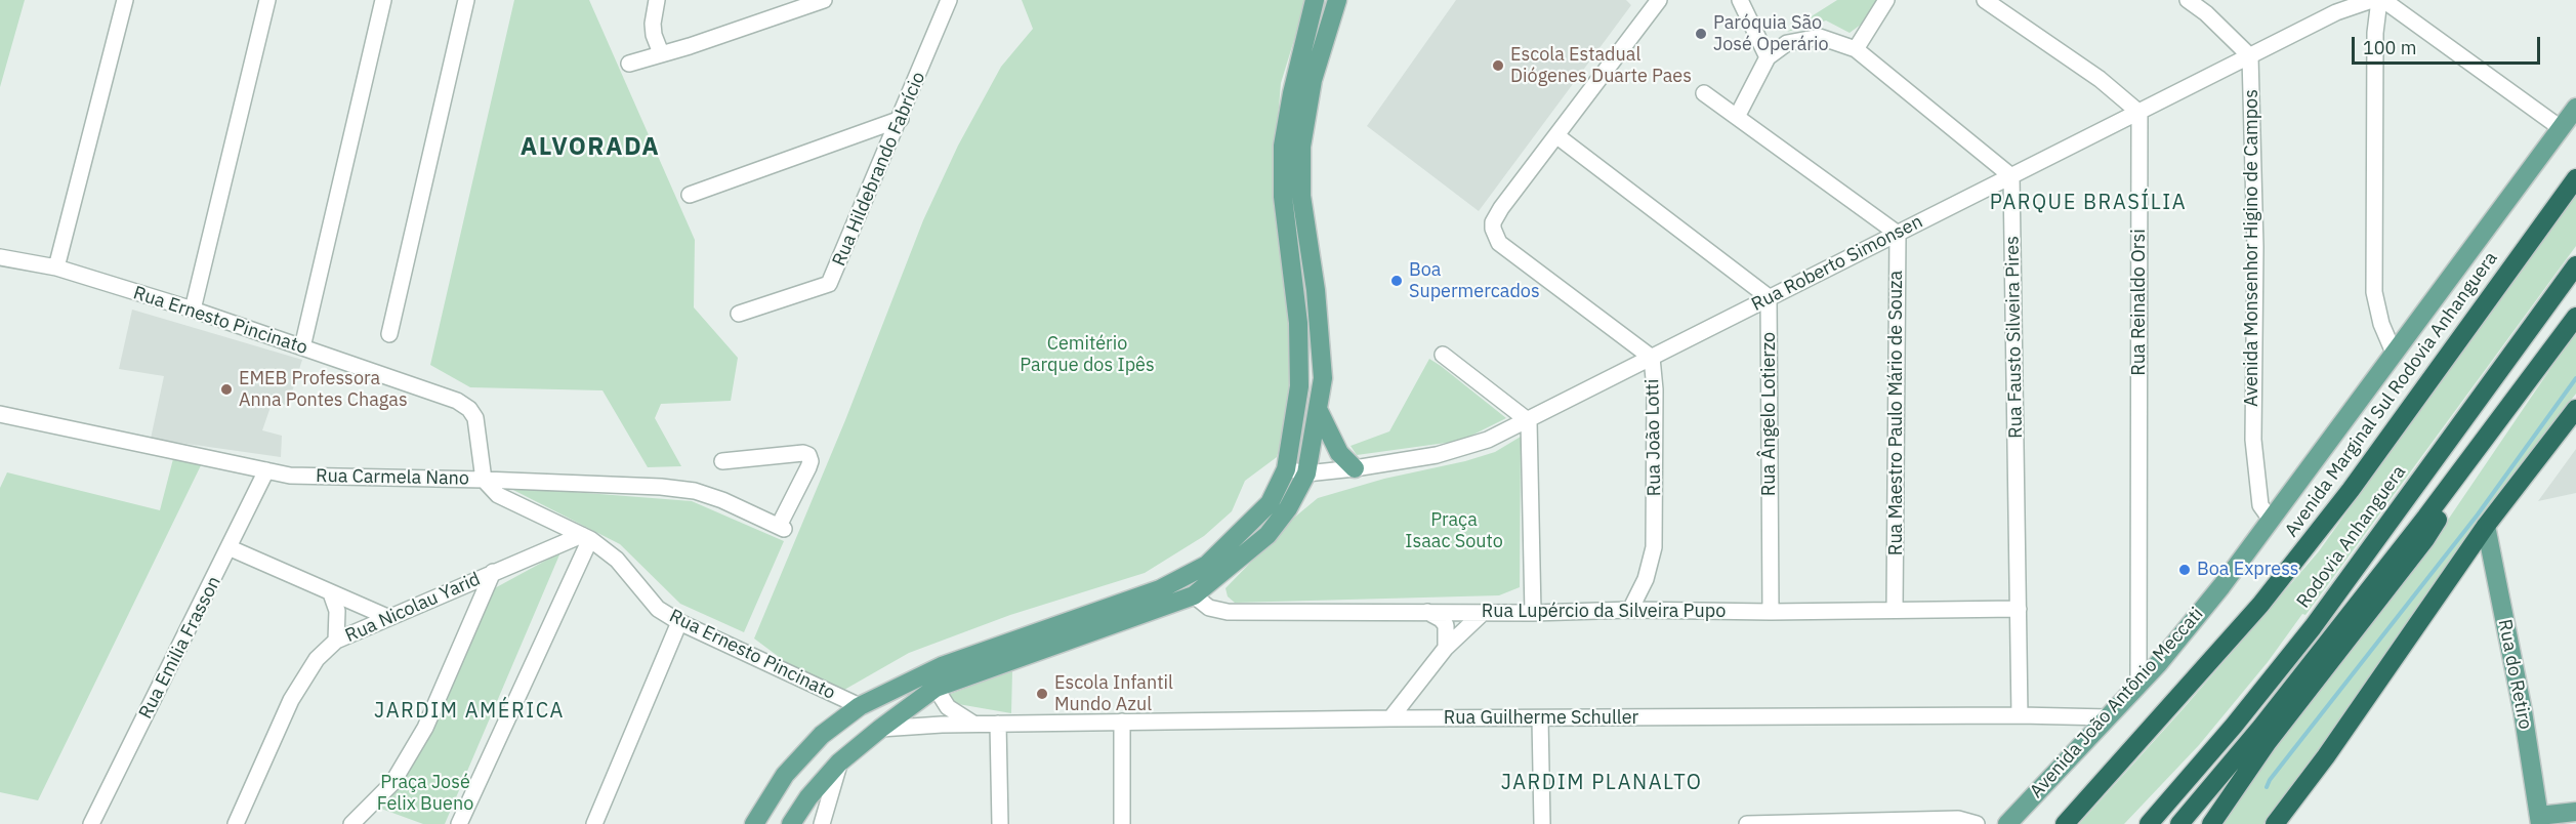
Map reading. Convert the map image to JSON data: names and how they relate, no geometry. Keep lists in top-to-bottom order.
{
  "streets": {
    "highway": ["Avenida Marginal Sul Rodovia Anhanguera", "Rodovia Anhanguera"],
    "main road": ["Rua do Retiro", "Avenida João Antônio Meccati"],
    "street": [
      "Rua Hildebrando Fabrício",
      "Avenida Monsenhor Higino de Campos",
      "Rua Roberto Simonsen",
      "Rua Reinaldo Orsi",
      "Rua Ernesto Pincinato",
      "Rua Fausto Silveira Pires",
      "Rua Maestro Paulo Mário de Souza",
      "Rua Ângelo Lotierzo",
      "Rua João Lotti",
      "Rua Carmela Nano",
      "Rua Nicolau Yarid",
      "Rua Lupércio da Silveira Pupo",
      "Rua Emilia Frasson",
      "Rua Guilherme Schuller"
    ]
  },
  "crossings": [
    ["Avenida Monsenhor Higino de Campos", "Rua Roberto Simonsen"],
    ["Avenida Monsenhor Higino de Campos", "Avenida João Antônio Meccati"],
    ["Rua Roberto Simonsen", "Rua Reinaldo Orsi"],
    ["Rua Roberto Simonsen", "Rua Fausto Silveira Pires"],
    ["Rua Roberto Simonsen", "Rua Maestro Paulo Mário de Souza"],
    ["Rua Roberto Simonsen", "Rua Ângelo Lotierzo"],
    ["Rua Roberto Simonsen", "Rua João Lotti"],
    ["Rua Reinaldo Orsi", "Avenida João Antônio Meccati"],
    ["Rua Ernesto Pincinato", "Rua Carmela Nano"],
    ["Rua Ernesto Pincinato", "Rua Nicolau Yarid"],
    ["Rua Fausto Silveira Pires", "Rua Lupércio da Silveira Pupo"],
    ["Rua Fausto Silveira Pires", "Rua Guilherme Schuller"],
    ["Rua Maestro Paulo Mário de Souza", "Rua Lupércio da Silveira Pupo"],
    ["Rua Ângelo Lotierzo", "Rua Lupércio da Silveira Pupo"],
    ["Rua João Lotti", "Rua Lupércio da Silveira Pupo"],
    ["Rua Carmela Nano", "Rua Emilia Frasson"],
    ["Avenida João Antônio Meccati", "Rua Guilherme Schuller"]
  ],
  "districts": [
    "ALVORADA",
    "PARQUE BRASÍLIA",
    "JARDIM AMÉRICA",
    "JARDIM PLANALTO"
  ],
  "parks": ["Cemitério Parque dos Ipês", "Praça Isaac Souto", "Praça José Felix Bueno"],
  "places": [
    "Paróquia São José Operário",
    "Escola Estadual Diógenes Duarte Paes",
    "Boa Supermercados",
    "EMEB Professora Anna Pontes Chagas",
    "Boa Express",
    "Escola Infantil Mundo Azul"
  ],
  "scale_bar": "100 m"
}
